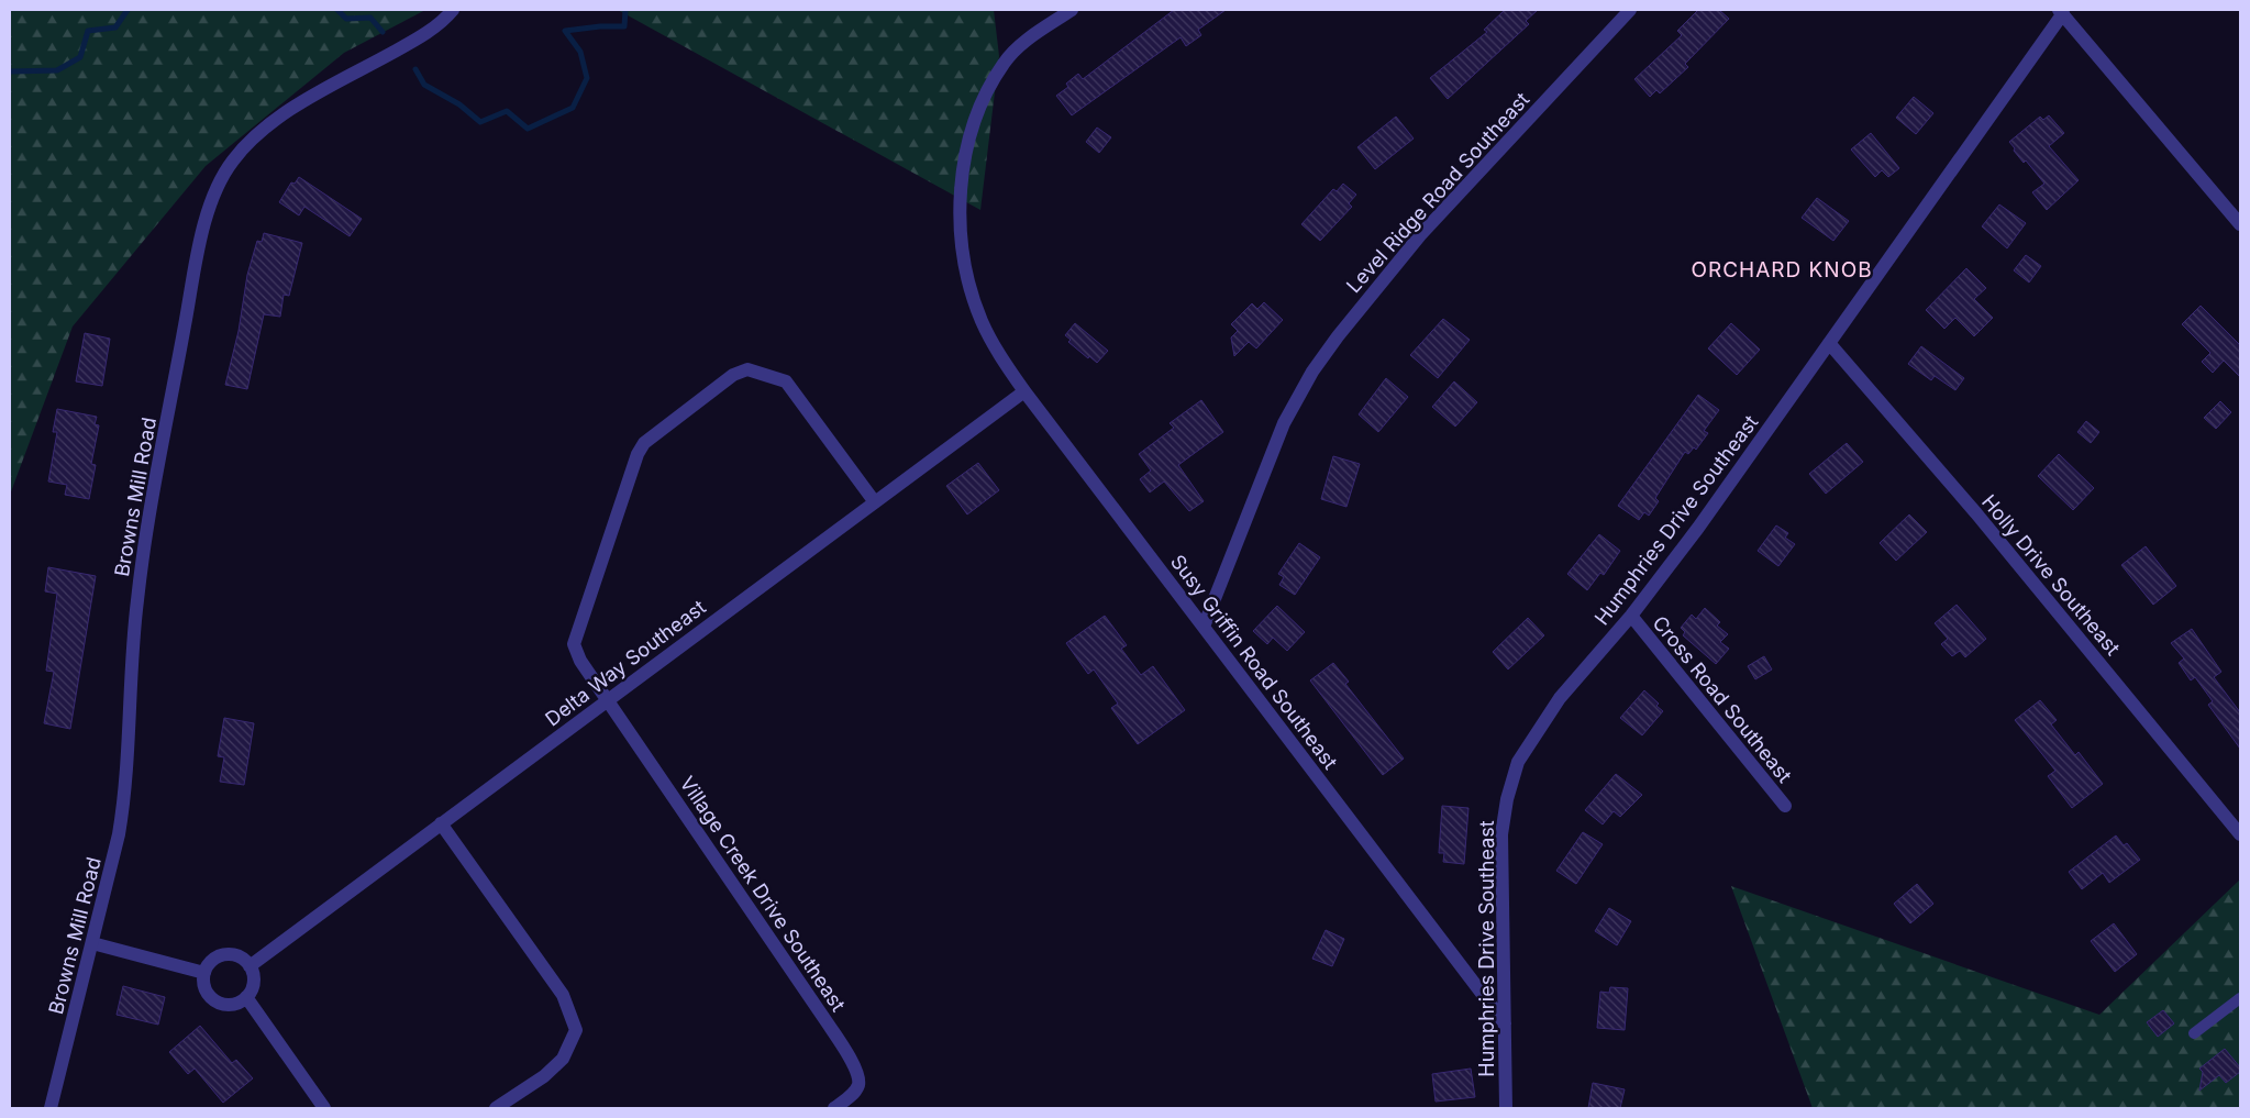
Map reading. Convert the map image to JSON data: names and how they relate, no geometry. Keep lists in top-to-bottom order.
{
  "streets": {
    "street": [
      "Level Ridge Road Southeast",
      "Browns Mill Road",
      "Humphries Drive Southeast",
      "Holly Drive Southeast",
      "Susy Griffin Road Southeast",
      "Delta Way Southeast",
      "Cross Road Southeast",
      "Village Creek Drive Southeast"
    ]
  },
  "crossings": [
    ["Level Ridge Road Southeast", "Susy Griffin Road Southeast"],
    ["Humphries Drive Southeast", "Holly Drive Southeast"],
    ["Humphries Drive Southeast", "Susy Griffin Road Southeast"],
    ["Humphries Drive Southeast", "Cross Road Southeast"],
    ["Susy Griffin Road Southeast", "Delta Way Southeast"],
    ["Delta Way Southeast", "Village Creek Drive Southeast"]
  ],
  "districts": ["ORCHARD KNOB"]
}
